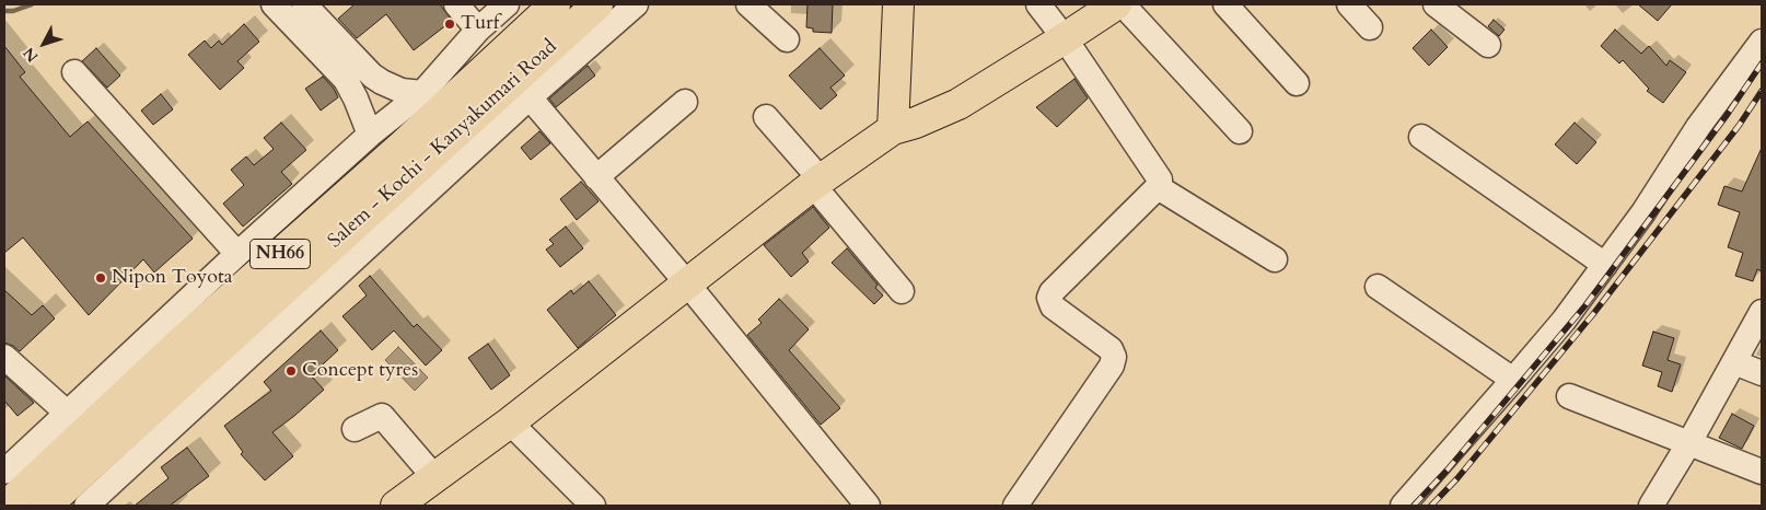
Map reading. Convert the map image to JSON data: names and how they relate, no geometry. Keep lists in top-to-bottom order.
{
  "streets": {
    "main road": ["Salem - Kochi - Kanyakumari Road", "NH66"]
  },
  "places": ["Turf", "Nipon Toyota", "Concept tyres"],
  "north": "bottom left"
}
